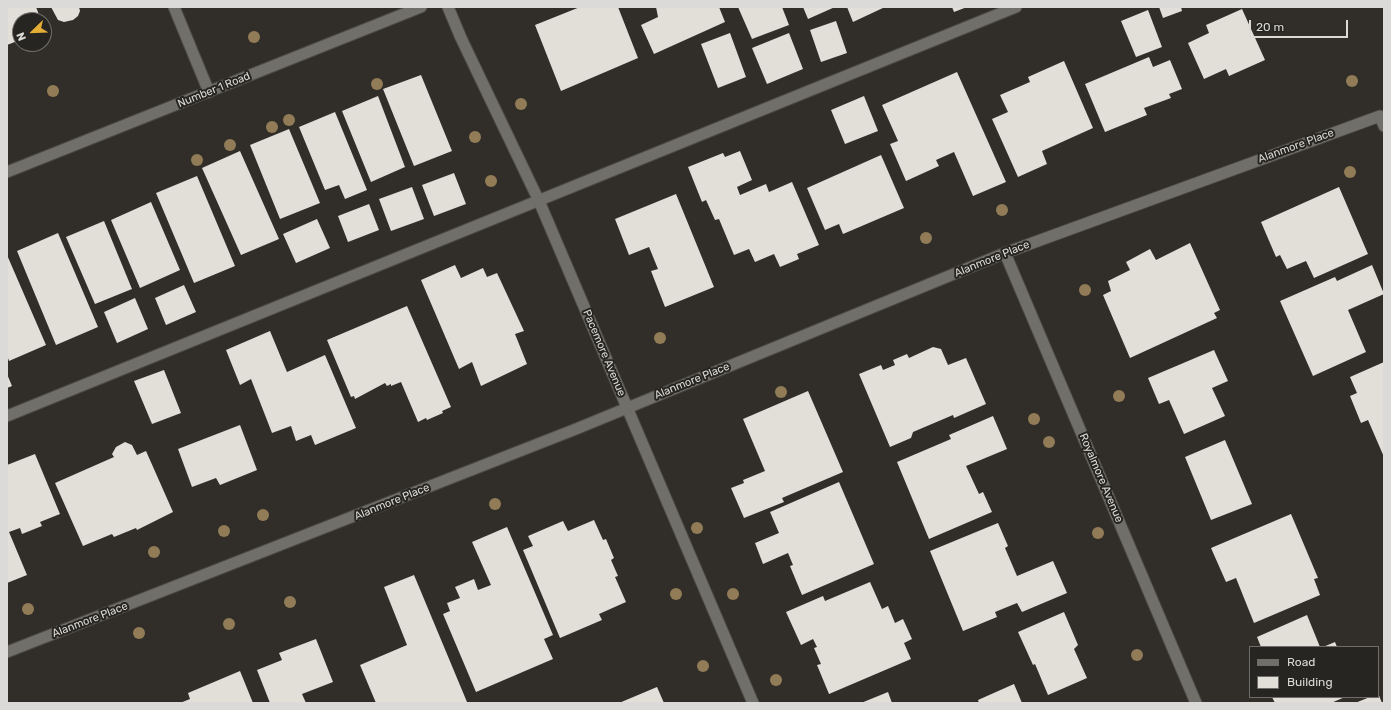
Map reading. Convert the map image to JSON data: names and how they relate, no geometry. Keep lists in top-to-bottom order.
{
  "streets": {
    "street": [
      "Number 1 Road",
      "Alanmore Place",
      "Pacemore Avenue",
      "Royalmore Avenue"
    ]
  },
  "crossings": [
    ["Alanmore Place", "Pacemore Avenue"],
    ["Alanmore Place", "Royalmore Avenue"]
  ],
  "legend": ["Road", "Building"],
  "scale_bar": "20 m",
  "north": "bottom left"
}
